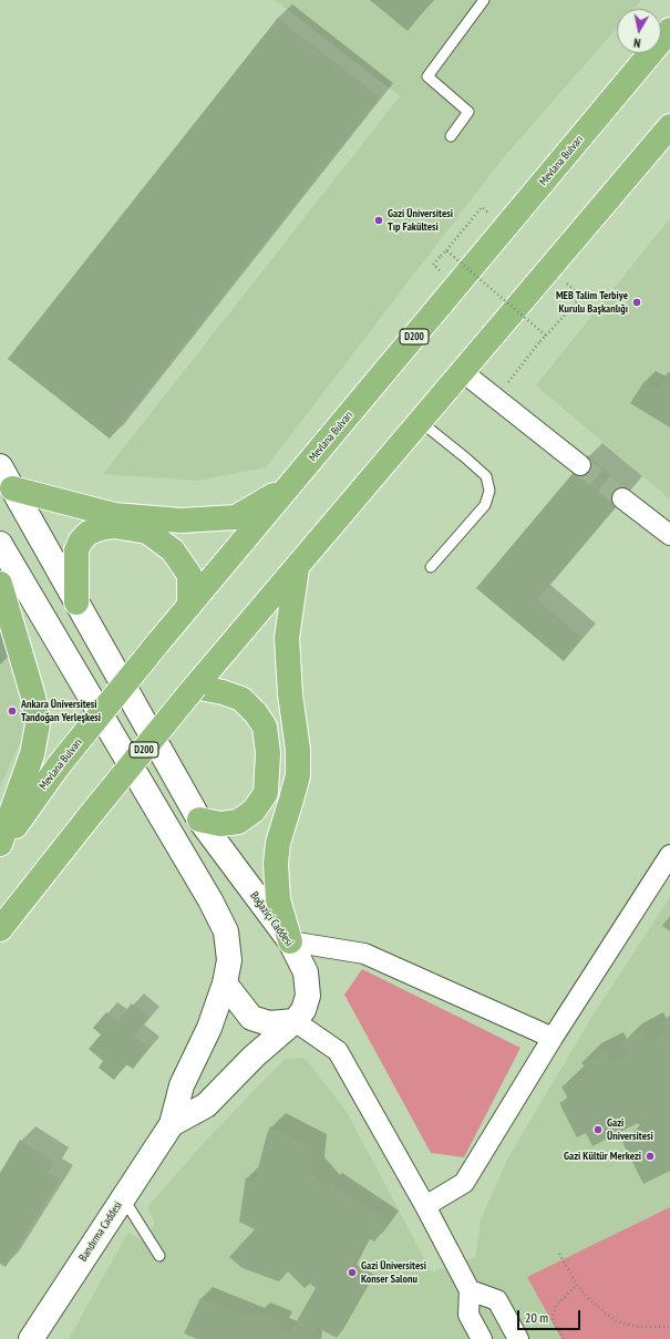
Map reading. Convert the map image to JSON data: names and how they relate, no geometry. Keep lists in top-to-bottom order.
{
  "streets": {
    "highway": ["Mevlana Bulvarı", "D200"],
    "main road": ["Boğaziçi Caddesi", "Bandırma Caddesi"]
  },
  "crossings": [
    ["Boğaziçi Caddesi", "Bandırma Caddesi"]
  ],
  "places": [
    "Gazi Üniversitesi Tıp Fakültesi",
    "MEB Talim Terbiye Kurulu Başkanlığı",
    "Ankara Üniversitesi Tandoğan Yerleşkesi",
    "Gazi Üniversitesi",
    "Gazi Kültür Merkezi",
    "Gazi Üniversitesi Konser Salonu"
  ],
  "scale_bar": "20 m",
  "north": "bottom"
}
